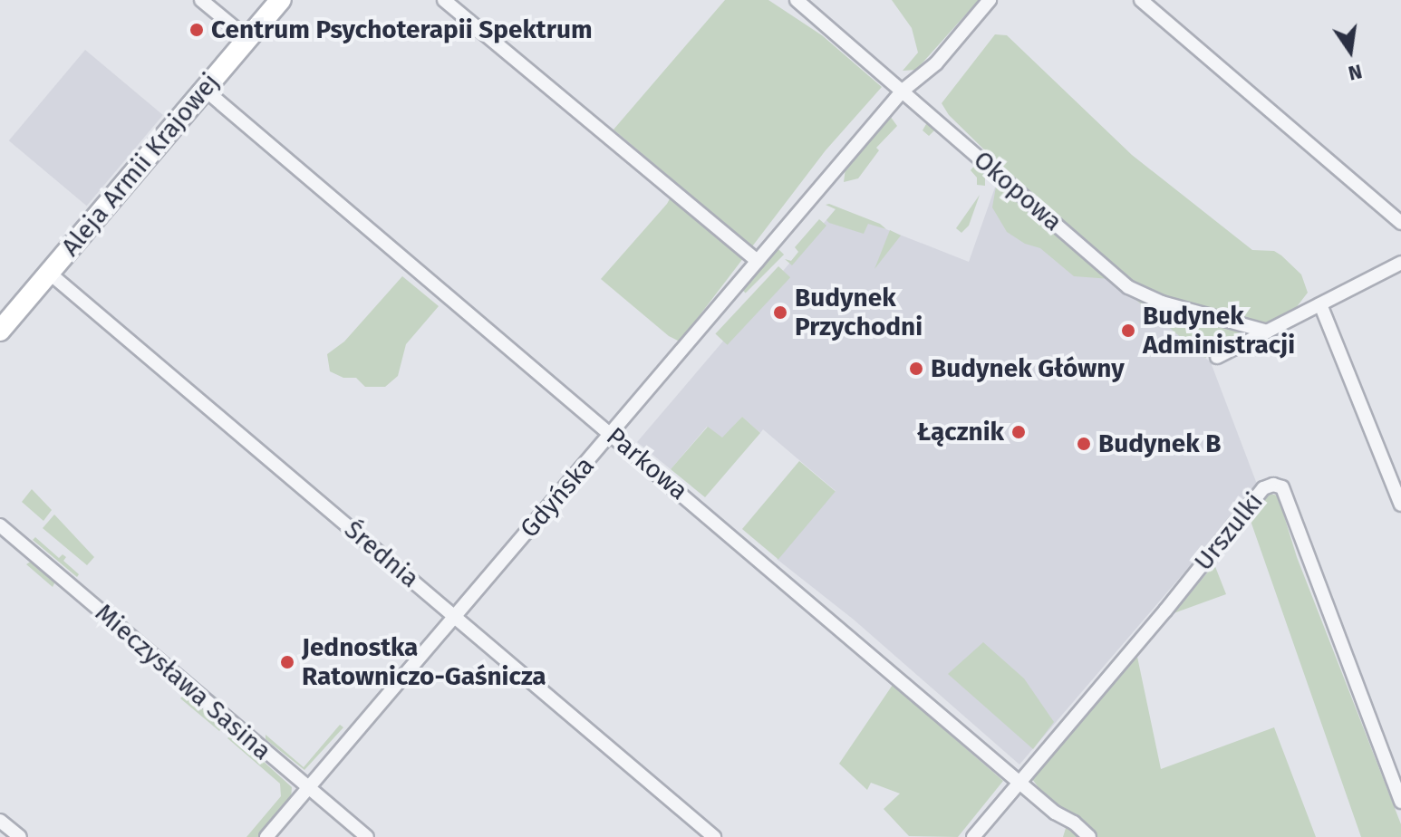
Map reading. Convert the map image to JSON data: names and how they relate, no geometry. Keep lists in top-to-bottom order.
{
  "streets": {
    "street": [
      "Aleja Armii Krajowej",
      "Okopowa",
      "Parkowa",
      "Gdyńska",
      "Urszulki",
      "Średnia",
      "Mieczysława Sasina"
    ]
  },
  "crossings": [
    ["Aleja Armii Krajowej", "Parkowa"],
    ["Aleja Armii Krajowej", "Średnia"],
    ["Okopowa", "Gdyńska"],
    ["Parkowa", "Gdyńska"],
    ["Parkowa", "Urszulki"],
    ["Gdyńska", "Średnia"],
    ["Gdyńska", "Mieczysława Sasina"]
  ],
  "places": [
    "Centrum Psychoterapii Spektrum",
    "Budynek Przychodni",
    "Budynek Administracji",
    "Budynek Główny",
    "Łącznik",
    "Budynek B",
    "Jednostka Ratowniczo-Gaśnicza"
  ],
  "north": "bottom"
}
